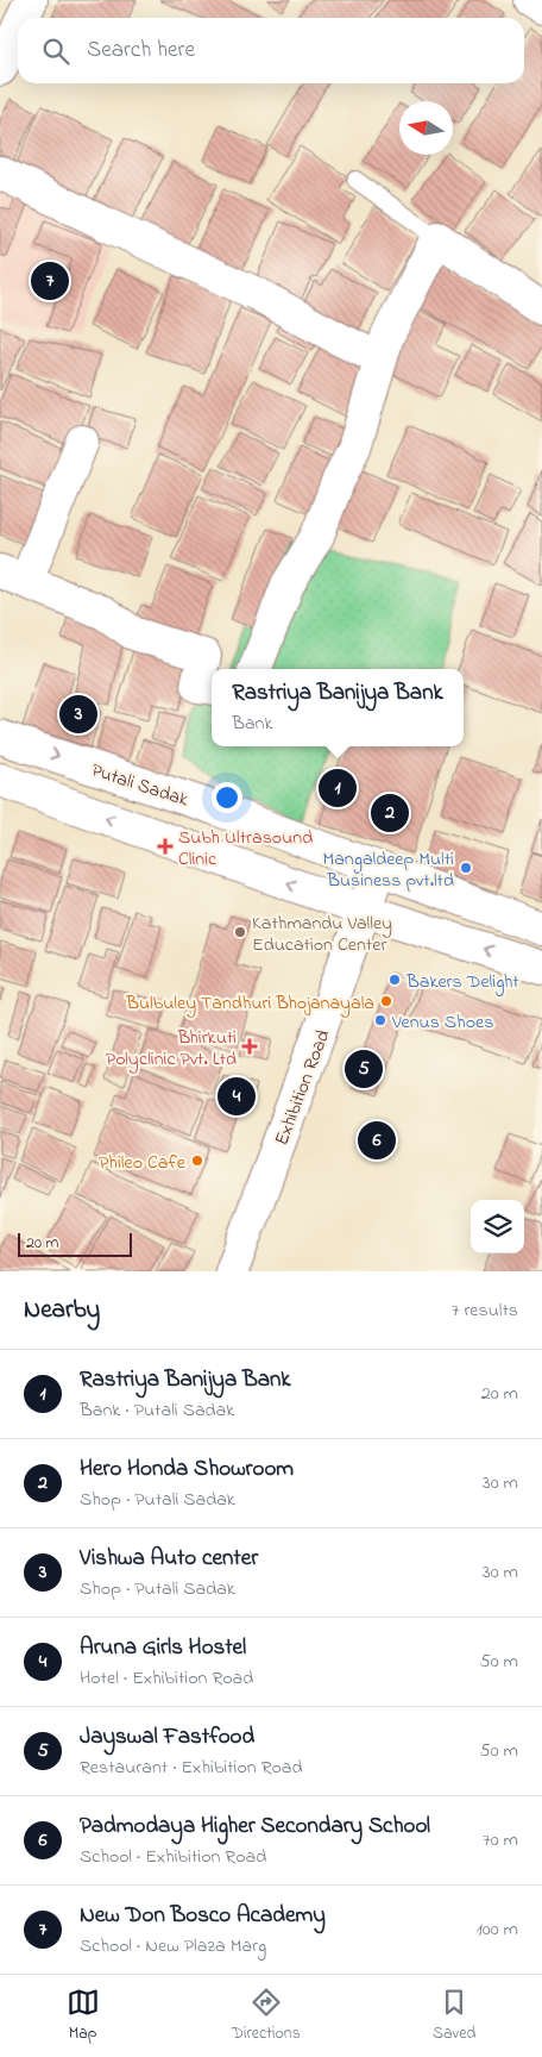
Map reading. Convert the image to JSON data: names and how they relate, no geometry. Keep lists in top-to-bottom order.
{
  "streets": {
    "main road": ["Putali Sadak", "Exhibition Road"]
  },
  "crossings": [
    ["Putali Sadak", "Exhibition Road"]
  ],
  "places": {
    "health": ["Subh Ultrasound Clinic", "Bhirkuti Polyclinic Pvt. Ltd"],
    "other": [
      "Mangaldeep Multi Business pvt.ltd",
      "Kathmandu Valley Education Center",
      "Bakers Delight",
      "Bulbuley Tandhuri Bhojanayala",
      "Venus Shoes",
      "Phileo Cafe"
    ]
  },
  "scale_bar": "20 m",
  "north": "left",
  "page": {
    "search": "Search here",
    "pins": [
      "7",
      "3",
      "1",
      "2",
      "5",
      "4",
      "6"
    ],
    "popup": ["Rastriya Banijya Bank", "Bank"],
    "scale": "20 m",
    "heading": ["Nearby", "7 results"],
    "list": [
      {
        "mark": "1",
        "name": "Rastriya Banijya Bank",
        "note": "Bank · Putali Sadak",
        "value": "20 m"
      },
      {
        "mark": "2",
        "name": "Hero Honda Showroom",
        "note": "Shop · Putali Sadak",
        "value": "30 m"
      },
      {
        "mark": "3",
        "name": "Vishwa Auto center",
        "note": "Shop · Putali Sadak",
        "value": "30 m"
      },
      {
        "mark": "4",
        "name": "Aruna Girls Hostel",
        "note": "Hotel · Exhibition Road",
        "value": "50 m"
      },
      {
        "mark": "5",
        "name": "Jayswal Fastfood",
        "note": "Restaurant · Exhibition Road",
        "value": "50 m"
      },
      {
        "mark": "6",
        "name": "Padmodaya Higher Secondary School",
        "note": "School · Exhibition Road",
        "value": "70 m"
      },
      {
        "mark": "7",
        "name": "New Don Bosco Academy",
        "note": "School · New Plaza Marg",
        "value": "100 m"
      }
    ],
    "nav": ["Map", "Directions", "Saved"]
  }
}
